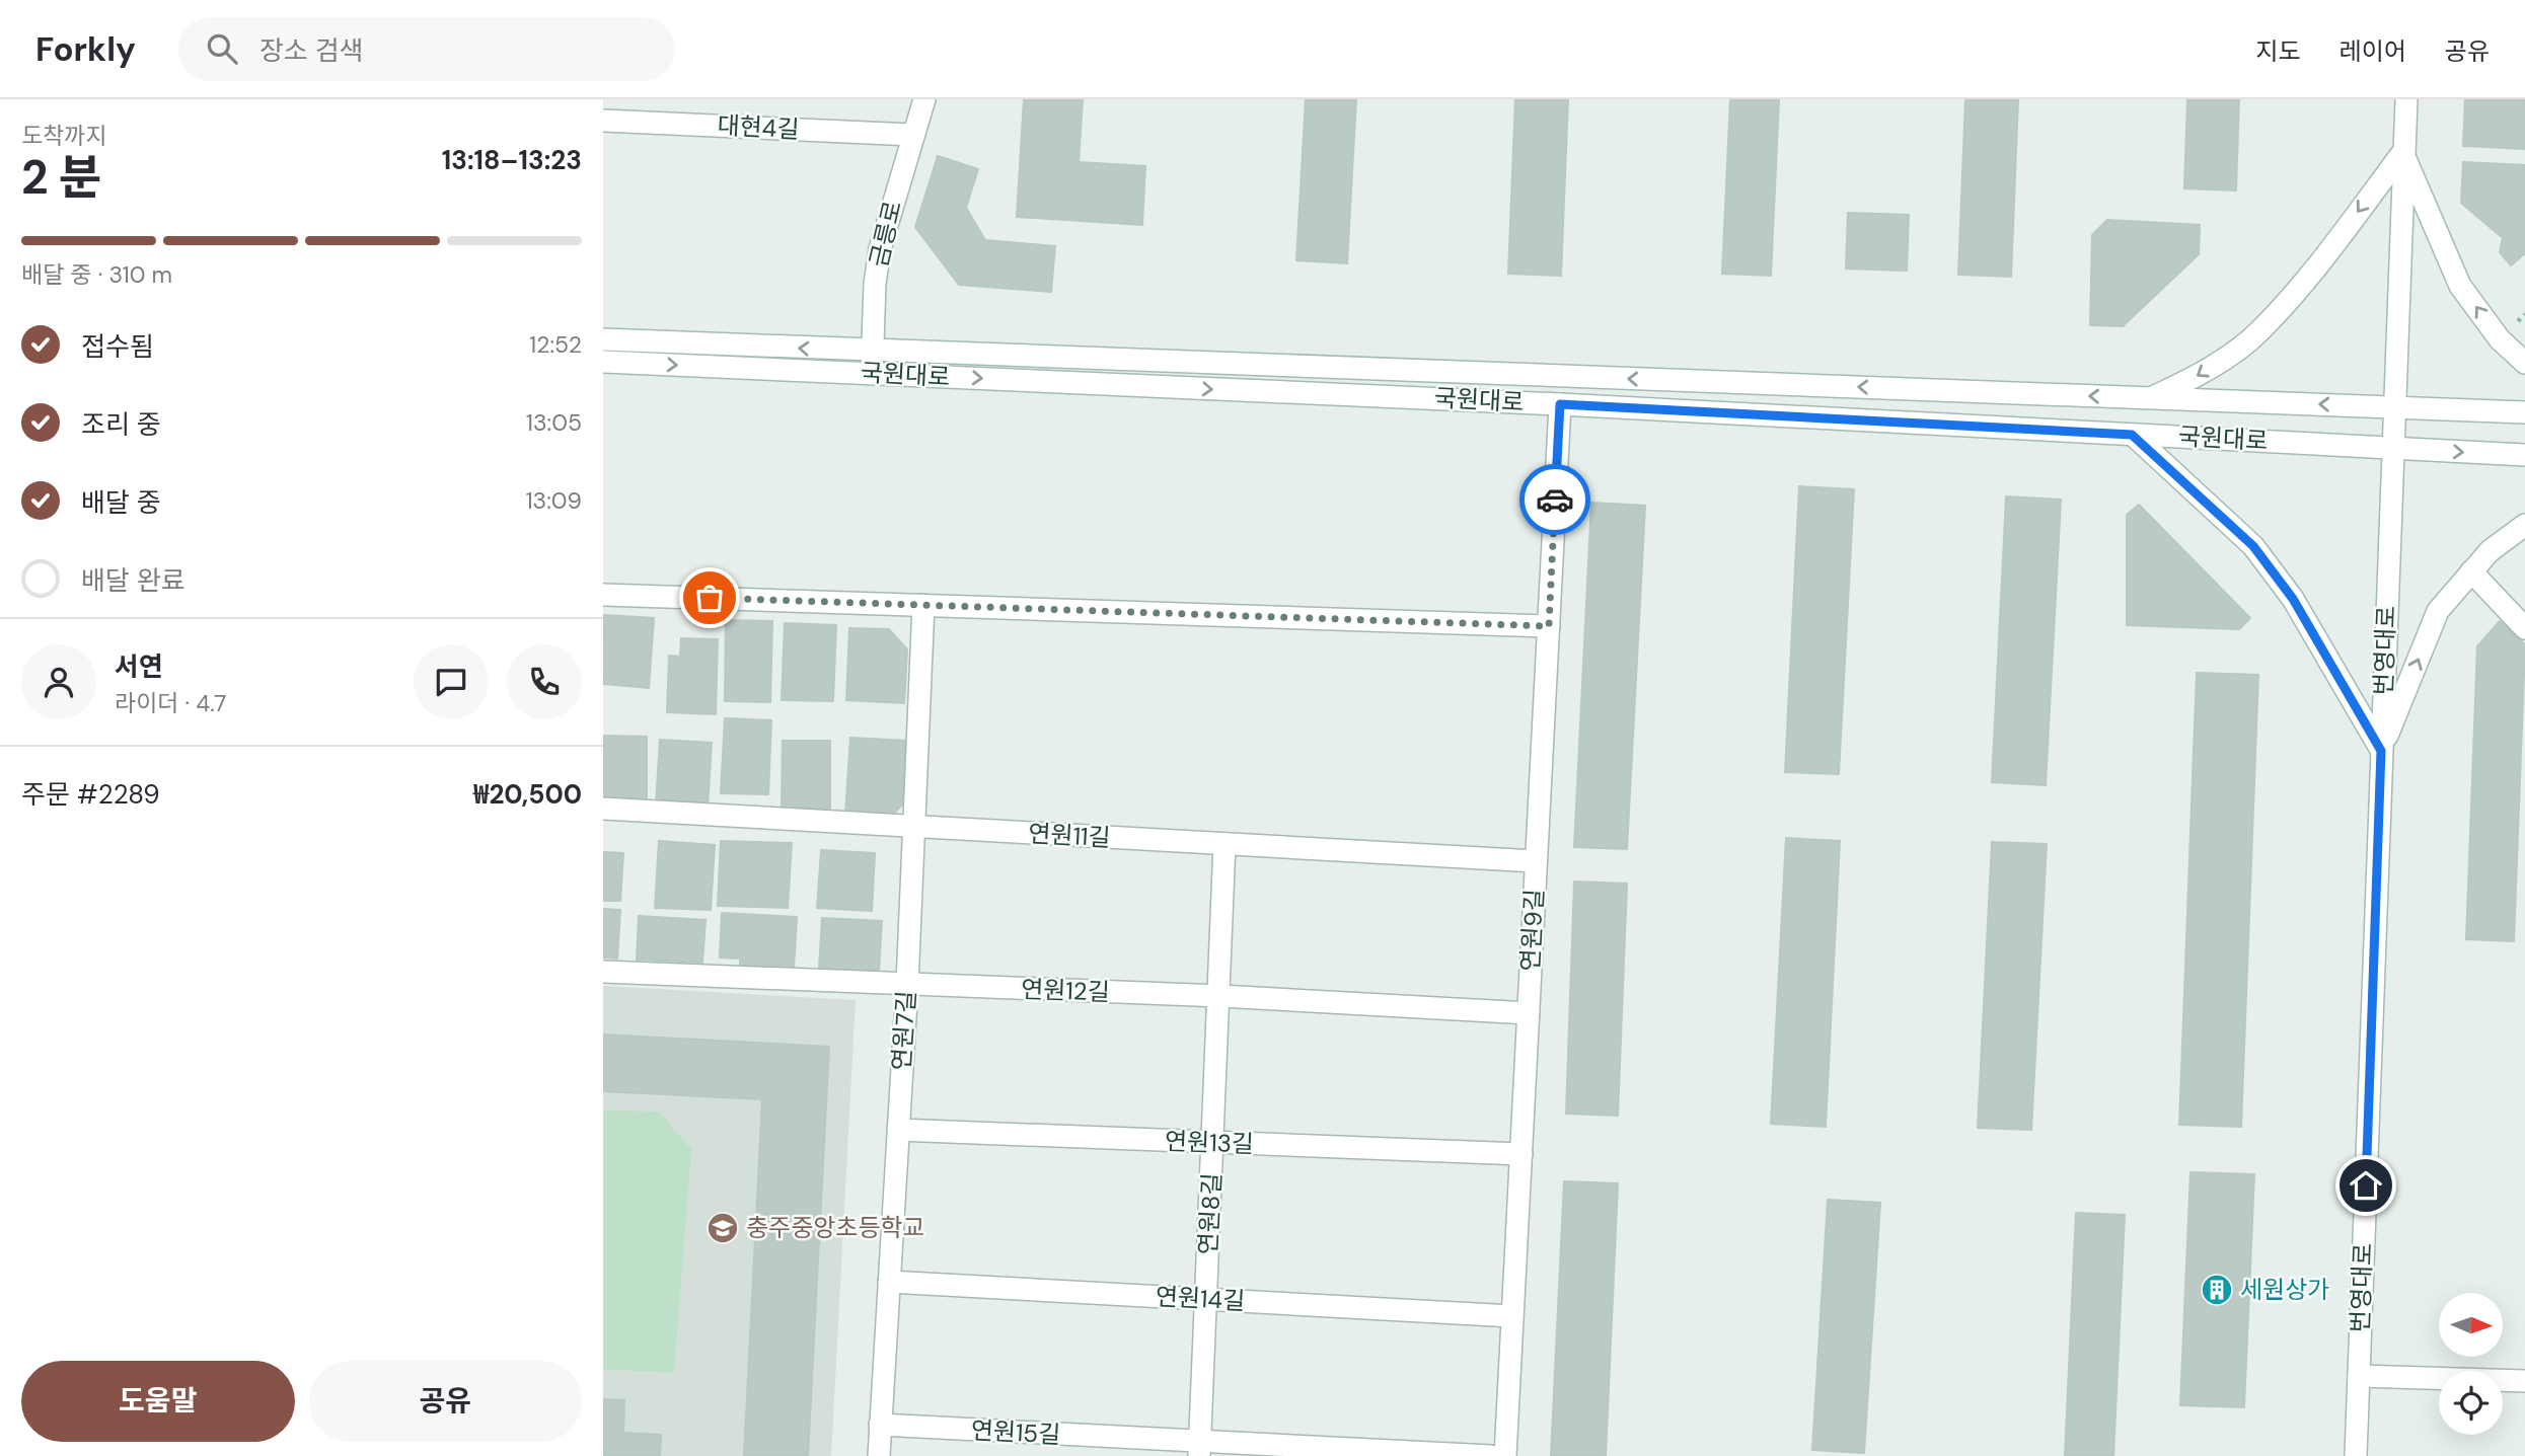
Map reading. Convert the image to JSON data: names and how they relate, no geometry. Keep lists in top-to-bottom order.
{
  "streets": {
    "street": [
      "대현4길",
      "금릉로",
      "국원대로",
      "번영대로",
      "연원11길",
      "연원9길",
      "연원12길",
      "연원7길",
      "연원13길",
      "연원8길",
      "연원14길",
      "연원15길"
    ]
  },
  "crossings": [
    ["대현4길", "금릉로"],
    ["금릉로", "국원대로"],
    ["국원대로", "번영대로"],
    ["국원대로", "연원9길"],
    ["연원11길", "연원9길"],
    ["연원11길", "연원7길"],
    ["연원11길", "연원8길"],
    ["연원9길", "연원12길"],
    ["연원9길", "연원13길"],
    ["연원9길", "연원14길"],
    ["연원12길", "연원7길"],
    ["연원12길", "연원8길"],
    ["연원7길", "연원13길"],
    ["연원7길", "연원14길"],
    ["연원7길", "연원15길"],
    ["연원13길", "연원8길"],
    ["연원8길", "연원14길"],
    ["연원8길", "연원15길"]
  ],
  "places": {
    "school or university": ["충주중앙초등학교"],
    "building": ["세원상가"]
  },
  "north": "right",
  "page": {
    "header": "Forkly",
    "search": "장소 검색",
    "nav": ["지도", "레이어", "공유"],
    "heading": ["2 분", "도착까지", "13:18–13:23"],
    "panel": [
      "서연",
      "라이더 · 4.7",
      "주문 #2289",
      "₩20,500"
    ],
    "bar": "배달 중 · 310 m",
    "list": [
      ["접수됨", "12:52"],
      ["조리 중", "13:05"],
      ["배달 중", "13:09"],
      "배달 완료"
    ],
    "buttons": ["도움말", "공유"]
  }
}
